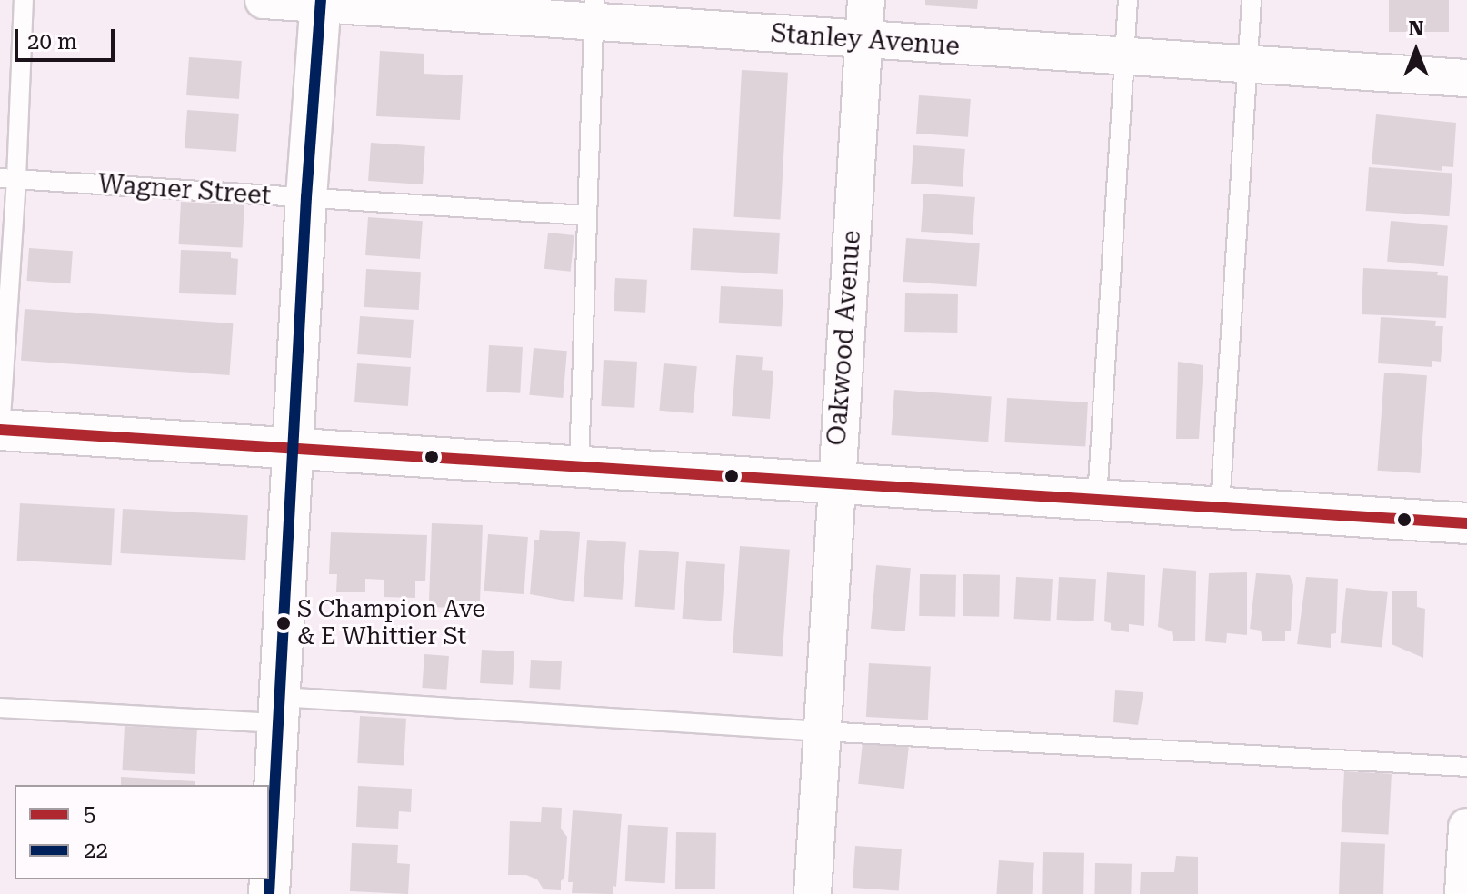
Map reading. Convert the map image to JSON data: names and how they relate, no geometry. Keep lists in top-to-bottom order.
{
  "streets": {
    "street": ["Stanley Avenue", "Oakwood Avenue"],
    "lane": ["Wagner Street"]
  },
  "crossings": [
    ["Stanley Avenue", "Oakwood Avenue"]
  ],
  "places": ["S Champion Ave & E Whittier St"],
  "lines": ["transit line 22", "transit line 5"],
  "legend": ["5", "22"],
  "scale_bar": "20 m",
  "north": "top"
}
